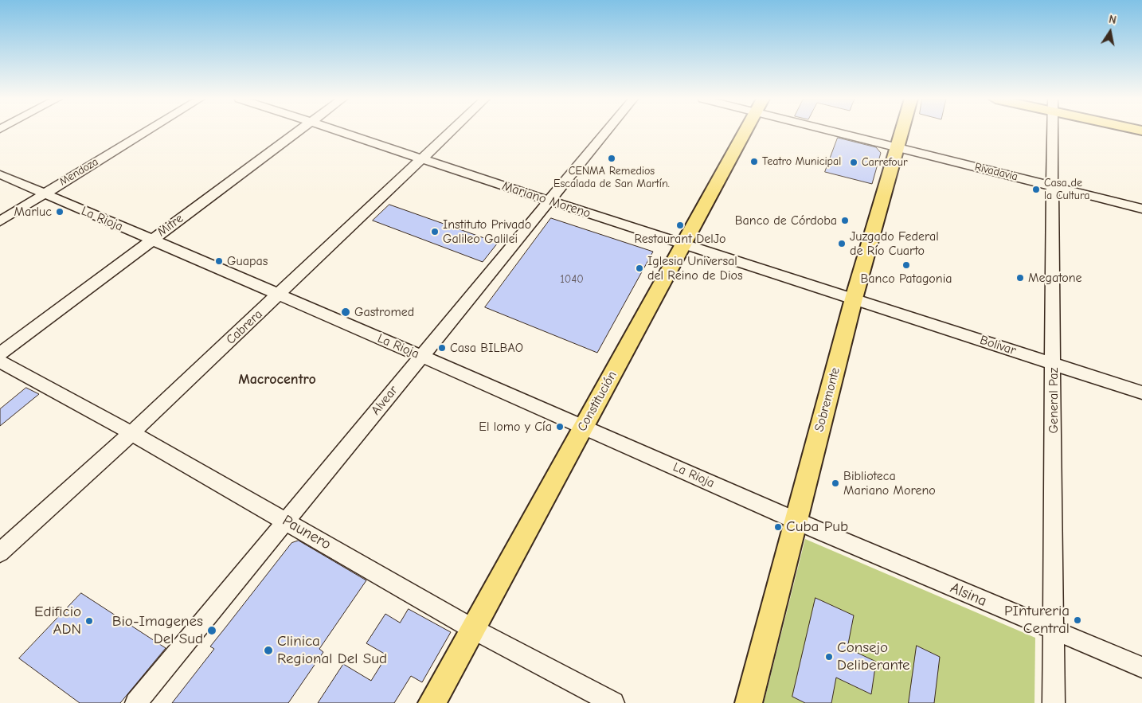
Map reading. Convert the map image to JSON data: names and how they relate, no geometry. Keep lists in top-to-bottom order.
{
  "streets": {
    "main road": ["Sobremonte", "Constitución"],
    "street": [
      "Mendoza",
      "Rivadavia",
      "Mariano Moreno",
      "La Rioja",
      "Mitre",
      "Cabrera",
      "Bolivar",
      "Alvear",
      "General Paz",
      "Paunero",
      "Alsina"
    ]
  },
  "crossings": [
    ["Mendoza", "La Rioja"],
    ["Rivadavia", "Sobremonte"],
    ["Rivadavia", "General Paz"],
    ["Mariano Moreno", "Cabrera"],
    ["Mariano Moreno", "Bolivar"],
    ["Mariano Moreno", "Sobremonte"],
    ["Mariano Moreno", "Alvear"],
    ["Mariano Moreno", "Constitución"],
    ["La Rioja", "Mitre"],
    ["La Rioja", "Cabrera"],
    ["La Rioja", "Sobremonte"],
    ["La Rioja", "Alvear"],
    ["La Rioja", "Constitución"],
    ["La Rioja", "Alsina"],
    ["Cabrera", "Paunero"],
    ["Bolivar", "Sobremonte"],
    ["Bolivar", "General Paz"],
    ["Sobremonte", "Alsina"],
    ["Alvear", "Paunero"],
    ["General Paz", "Alsina"],
    ["Constitución", "Paunero"]
  ],
  "districts": ["Macrocentro"],
  "places": [
    "CENMA Remedios Escalada de San Martín.",
    "Teatro Municipal",
    "Carrefour",
    "Casa de la Cultura",
    "Marluc",
    "Banco de Córdoba",
    "Restaurant DelJo",
    "Instituto Privado Galileo Galilei",
    "Juzgado Federal de Río Cuarto",
    "Guapas",
    "Banco Patagonia",
    "Iglesia Universal del Reino de Dios",
    "Megatone",
    "Gastromed",
    "Casa BILBAO",
    "El lomo y Cía",
    "Biblioteca Mariano Moreno",
    "Cuba Pub",
    "PIntureria Central",
    "Edificio ADN",
    "Bio-Imagenes Del Sud",
    "Clinica Regional Del Sud",
    "Consejo Deliberante"
  ],
  "house_numbers": ["1040"],
  "north": "top"
}
